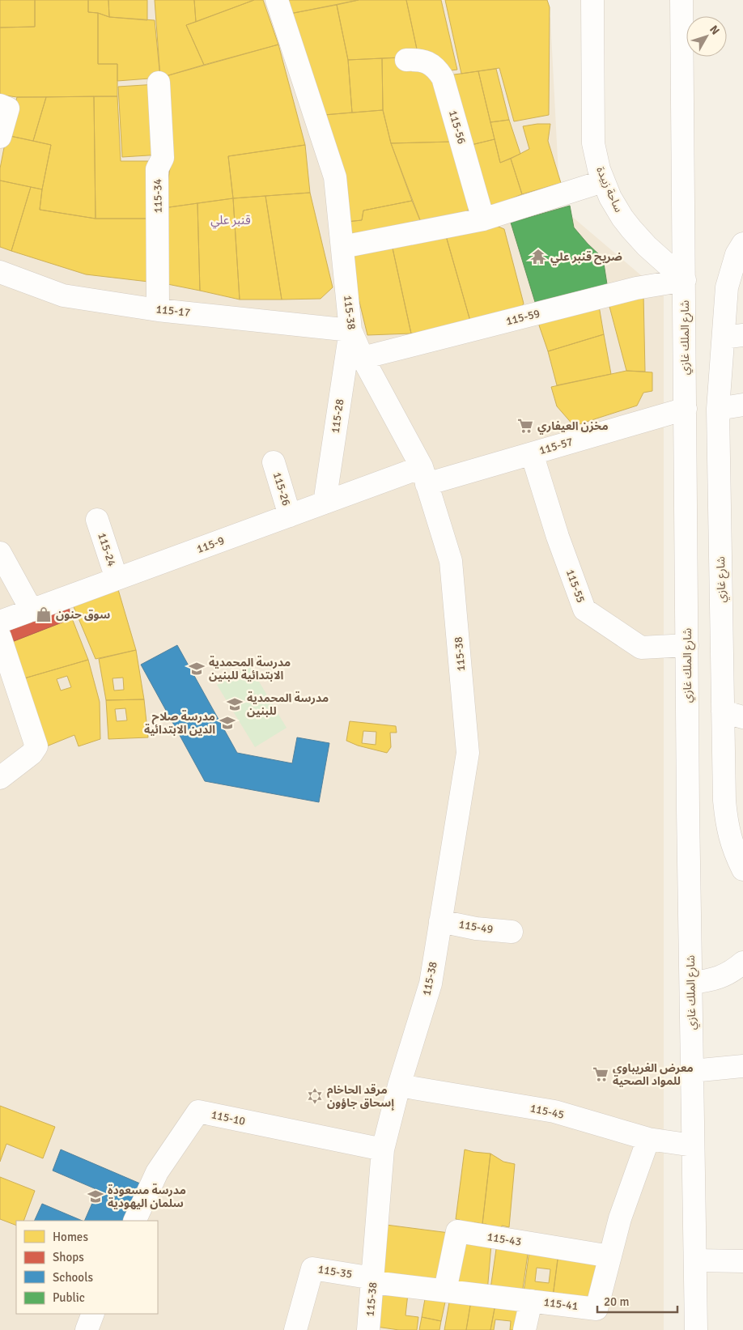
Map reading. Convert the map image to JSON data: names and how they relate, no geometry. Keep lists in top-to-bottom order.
{
  "streets": {
    "street": [
      "115-56",
      "ساحة زبيدة",
      "115-34",
      "115-17",
      "115-38",
      "115-59",
      "شارع الملك غازي",
      "115-28",
      "115-57",
      "115-26",
      "115-9",
      "115-24",
      "شارع غازي",
      "115-55",
      "115-49",
      "115-45",
      "115-10",
      "115-43",
      "115-35",
      "115-41"
    ]
  },
  "crossings": [
    ["ساحة زبيدة", "115-59"],
    ["ساحة زبيدة", "شارع الملك غازي"],
    ["115-34", "115-17"],
    ["115-17", "115-38"],
    ["115-17", "115-28"],
    ["115-38", "115-59"],
    ["115-38", "115-28"],
    ["115-38", "115-57"],
    ["115-38", "115-9"],
    ["115-38", "115-49"],
    ["115-38", "115-45"],
    ["115-38", "115-10"],
    ["115-38", "115-35"],
    ["115-38", "115-41"],
    ["115-59", "شارع الملك غازي"],
    ["شارع الملك غازي", "115-57"],
    ["شارع الملك غازي", "115-55"],
    ["شارع الملك غازي", "115-45"],
    ["115-28", "115-9"],
    ["115-57", "115-9"],
    ["115-57", "115-55"],
    ["115-26", "115-9"],
    ["115-9", "115-24"],
    ["115-45", "115-41"],
    ["115-43", "115-41"],
    ["115-35", "115-41"]
  ],
  "districts": ["قنبر علي"],
  "places": {
    "temple": ["ضريح قنبر علي"],
    "supermarket": ["مخزن العيفاري", "معرض الغريباوي للمواد الصحية"],
    "shop": ["سوق حنون"],
    "school or university": [
      "مدرسة المحمدية الابتدائية للبنين",
      "مدرسة المحمدية للبنين",
      "مدرسة صلاح الدين الابتدائية",
      "مدرسة مسعودة سلمان اليهودية"
    ],
    "synagogue": ["مرقد الحاخام إسحاق جاؤون"]
  },
  "legend": [
    "Homes",
    "Shops",
    "Schools",
    "Public"
  ],
  "scale_bar": "20 m",
  "north": "top right"
}
